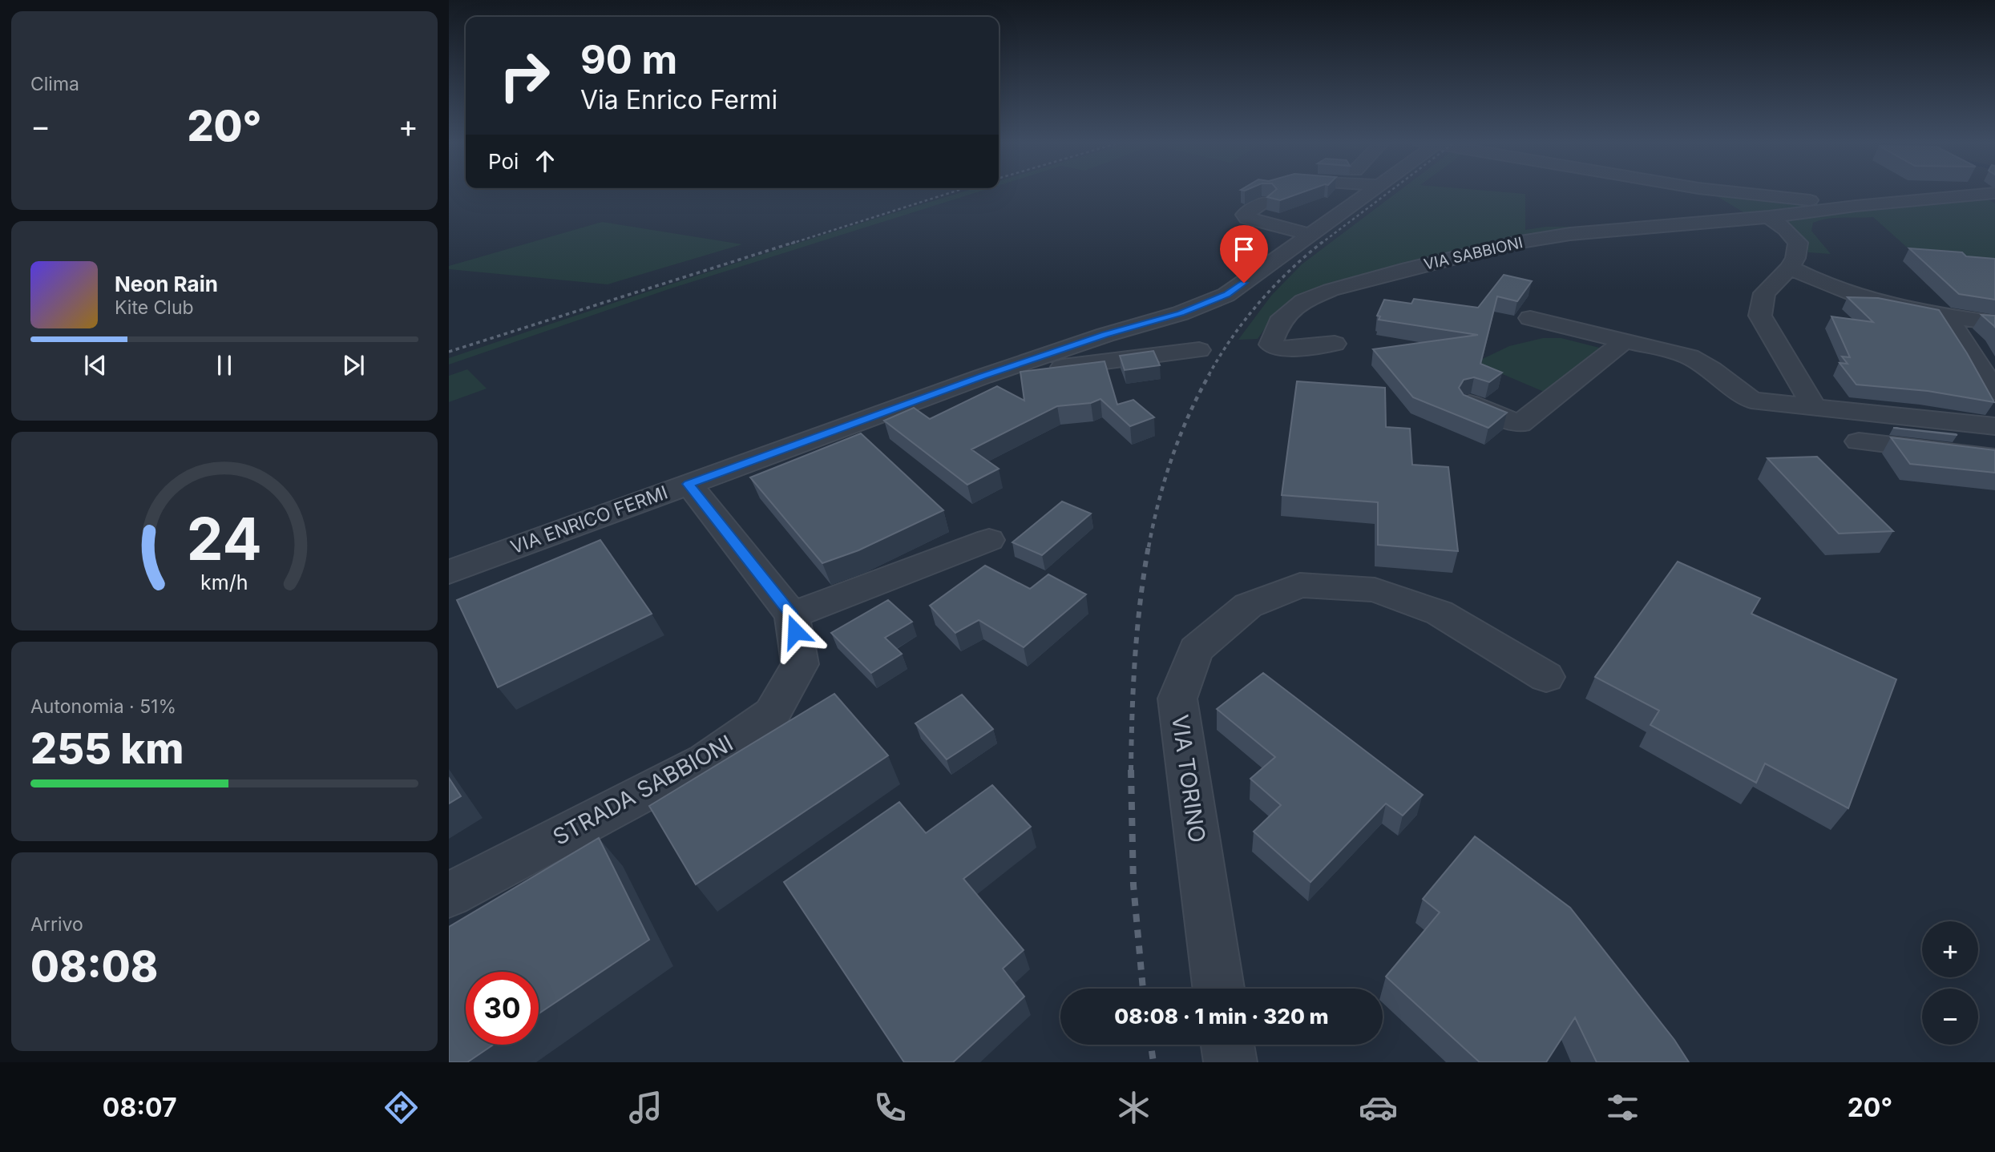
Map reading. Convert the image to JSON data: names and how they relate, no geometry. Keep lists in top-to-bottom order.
{
  "streets": {
    "street": [
      "VIA SABBIONI",
      "VIA ENRICO FERMI",
      "VIA TORINO",
      "STRADA SABBIONI"
    ]
  },
  "crossings": [
    ["VIA ENRICO FERMI", "STRADA SABBIONI"]
  ],
  "page": {
    "tile": [
      "Clima",
      ["Autonomia · 51%", "255 km"],
      ["Arrivo", "08:08"]
    ],
    "turn": ["90 m", "Via Enrico Fermi"],
    "heat": ["−", "20°", "+"],
    "then": "Poi",
    "song": ["Neon Rain", "Kite Club"],
    "map_buttons": ["+", "−"],
    "limit": "30",
    "trip": "08:08 · 1 min · 320 m",
    "tabs": ["08:07", "20°"],
    "gauge": ["24", "km/h"]
  }
}
